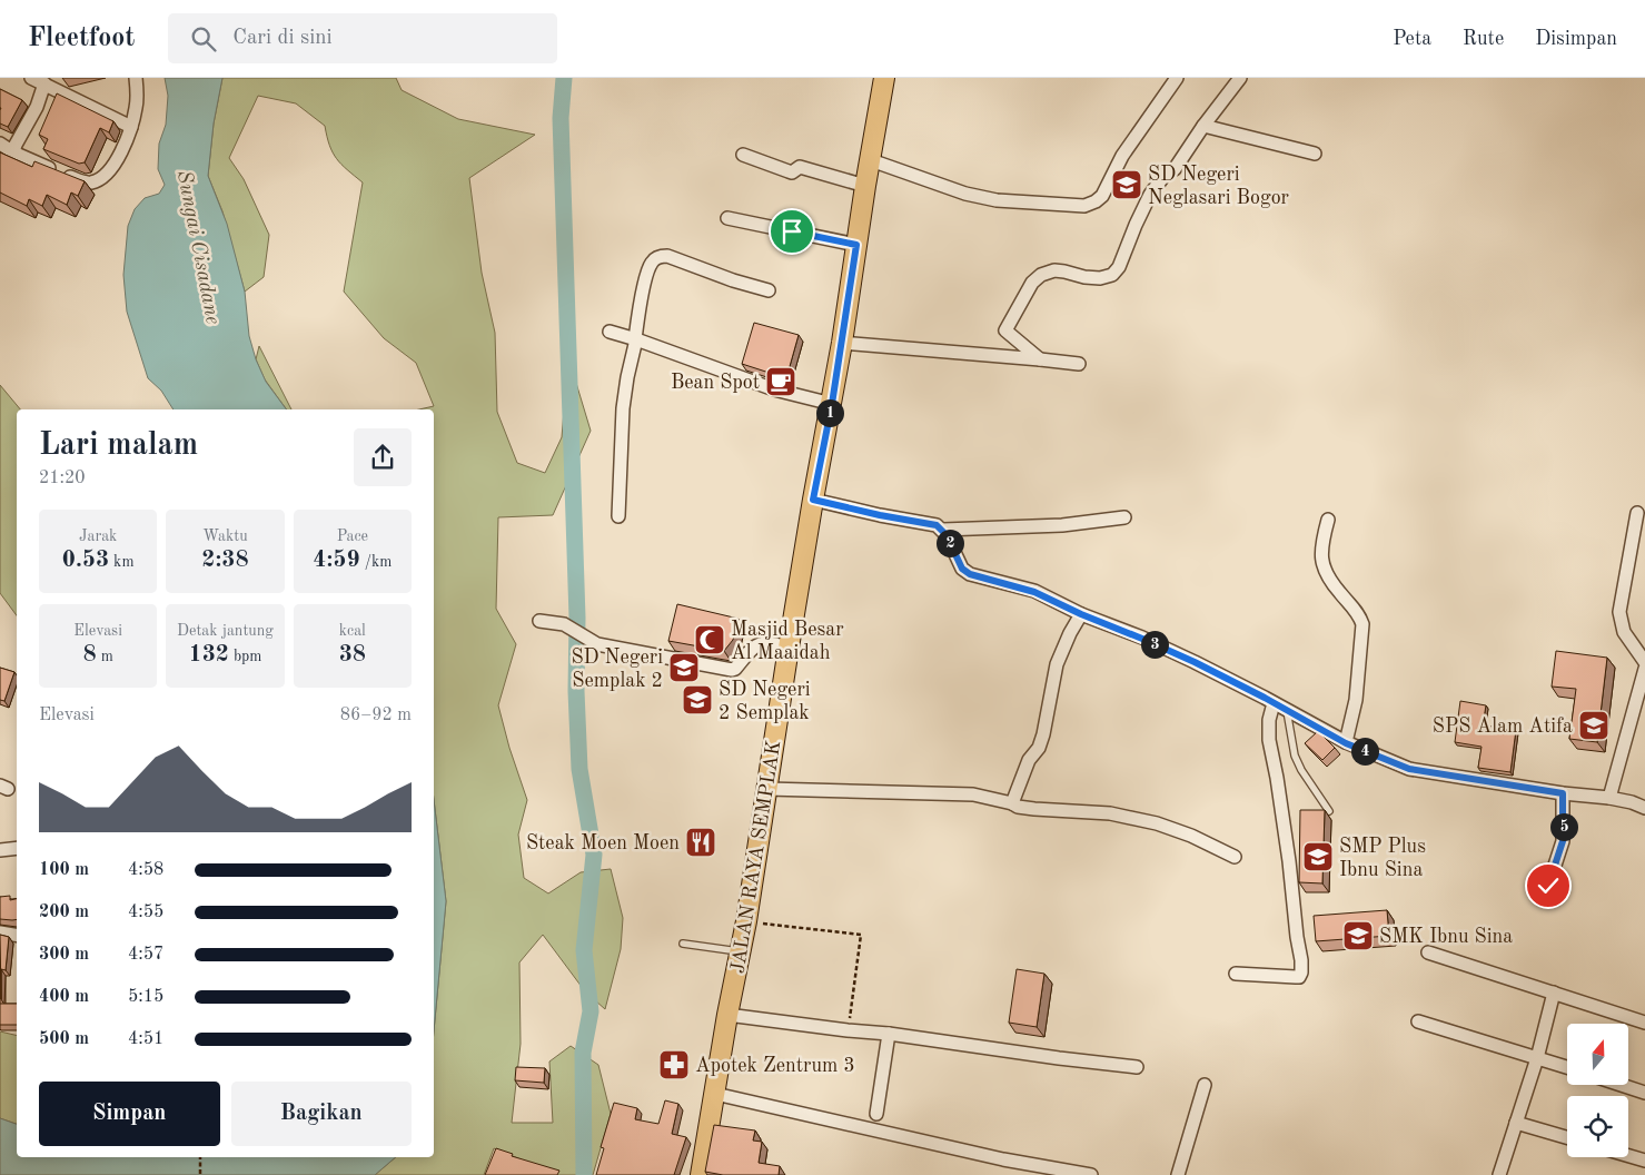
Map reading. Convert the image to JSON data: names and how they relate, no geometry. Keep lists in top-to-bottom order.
{
  "streets": {
    "main road": ["JALAN RAYA SEMPLAK"]
  },
  "water": ["Sungai Cisadane"],
  "places": {
    "school or university": [
      "SD Negeri Neglasari Bogor",
      "SD Negeri Semplak 2",
      "SD Negeri 2 Semplak",
      "SPS Alam Atifa",
      "SMP Plus Ibnu Sina",
      "SMK Ibnu Sina"
    ],
    "cafe": ["Bean Spot"],
    "mosque": ["Masjid Besar Al Maaidah"],
    "restaurant": ["Steak Moen Moen"],
    "pharmacy": ["Apotek Zentrum 3"]
  },
  "north": "top",
  "page": {
    "header": "Fleetfoot",
    "search": "Cari di sini",
    "nav": ["Peta", "Rute", "Disimpan"],
    "pins": [
      "1",
      "2",
      "3",
      "4",
      "5"
    ],
    "heading": ["Lari malam", "21:20"],
    "stats": [
      ["Jarak", "0.53 km"],
      ["Waktu", "2:38"],
      ["Pace", "4:59 /km"],
      ["Elevasi", "8 m"],
      ["Detak jantung", "132 bpm"],
      ["kcal", "38"]
    ],
    "chart": ["Elevasi", "86–92 m"],
    "list": [
      {
        "name": "100 m",
        "note": "4:58"
      },
      {
        "name": "200 m",
        "note": "4:55"
      },
      {
        "name": "300 m",
        "note": "4:57"
      },
      {
        "name": "400 m",
        "note": "5:15"
      },
      {
        "name": "500 m",
        "note": "4:51"
      }
    ],
    "buttons": ["Simpan", "Bagikan"]
  }
}
